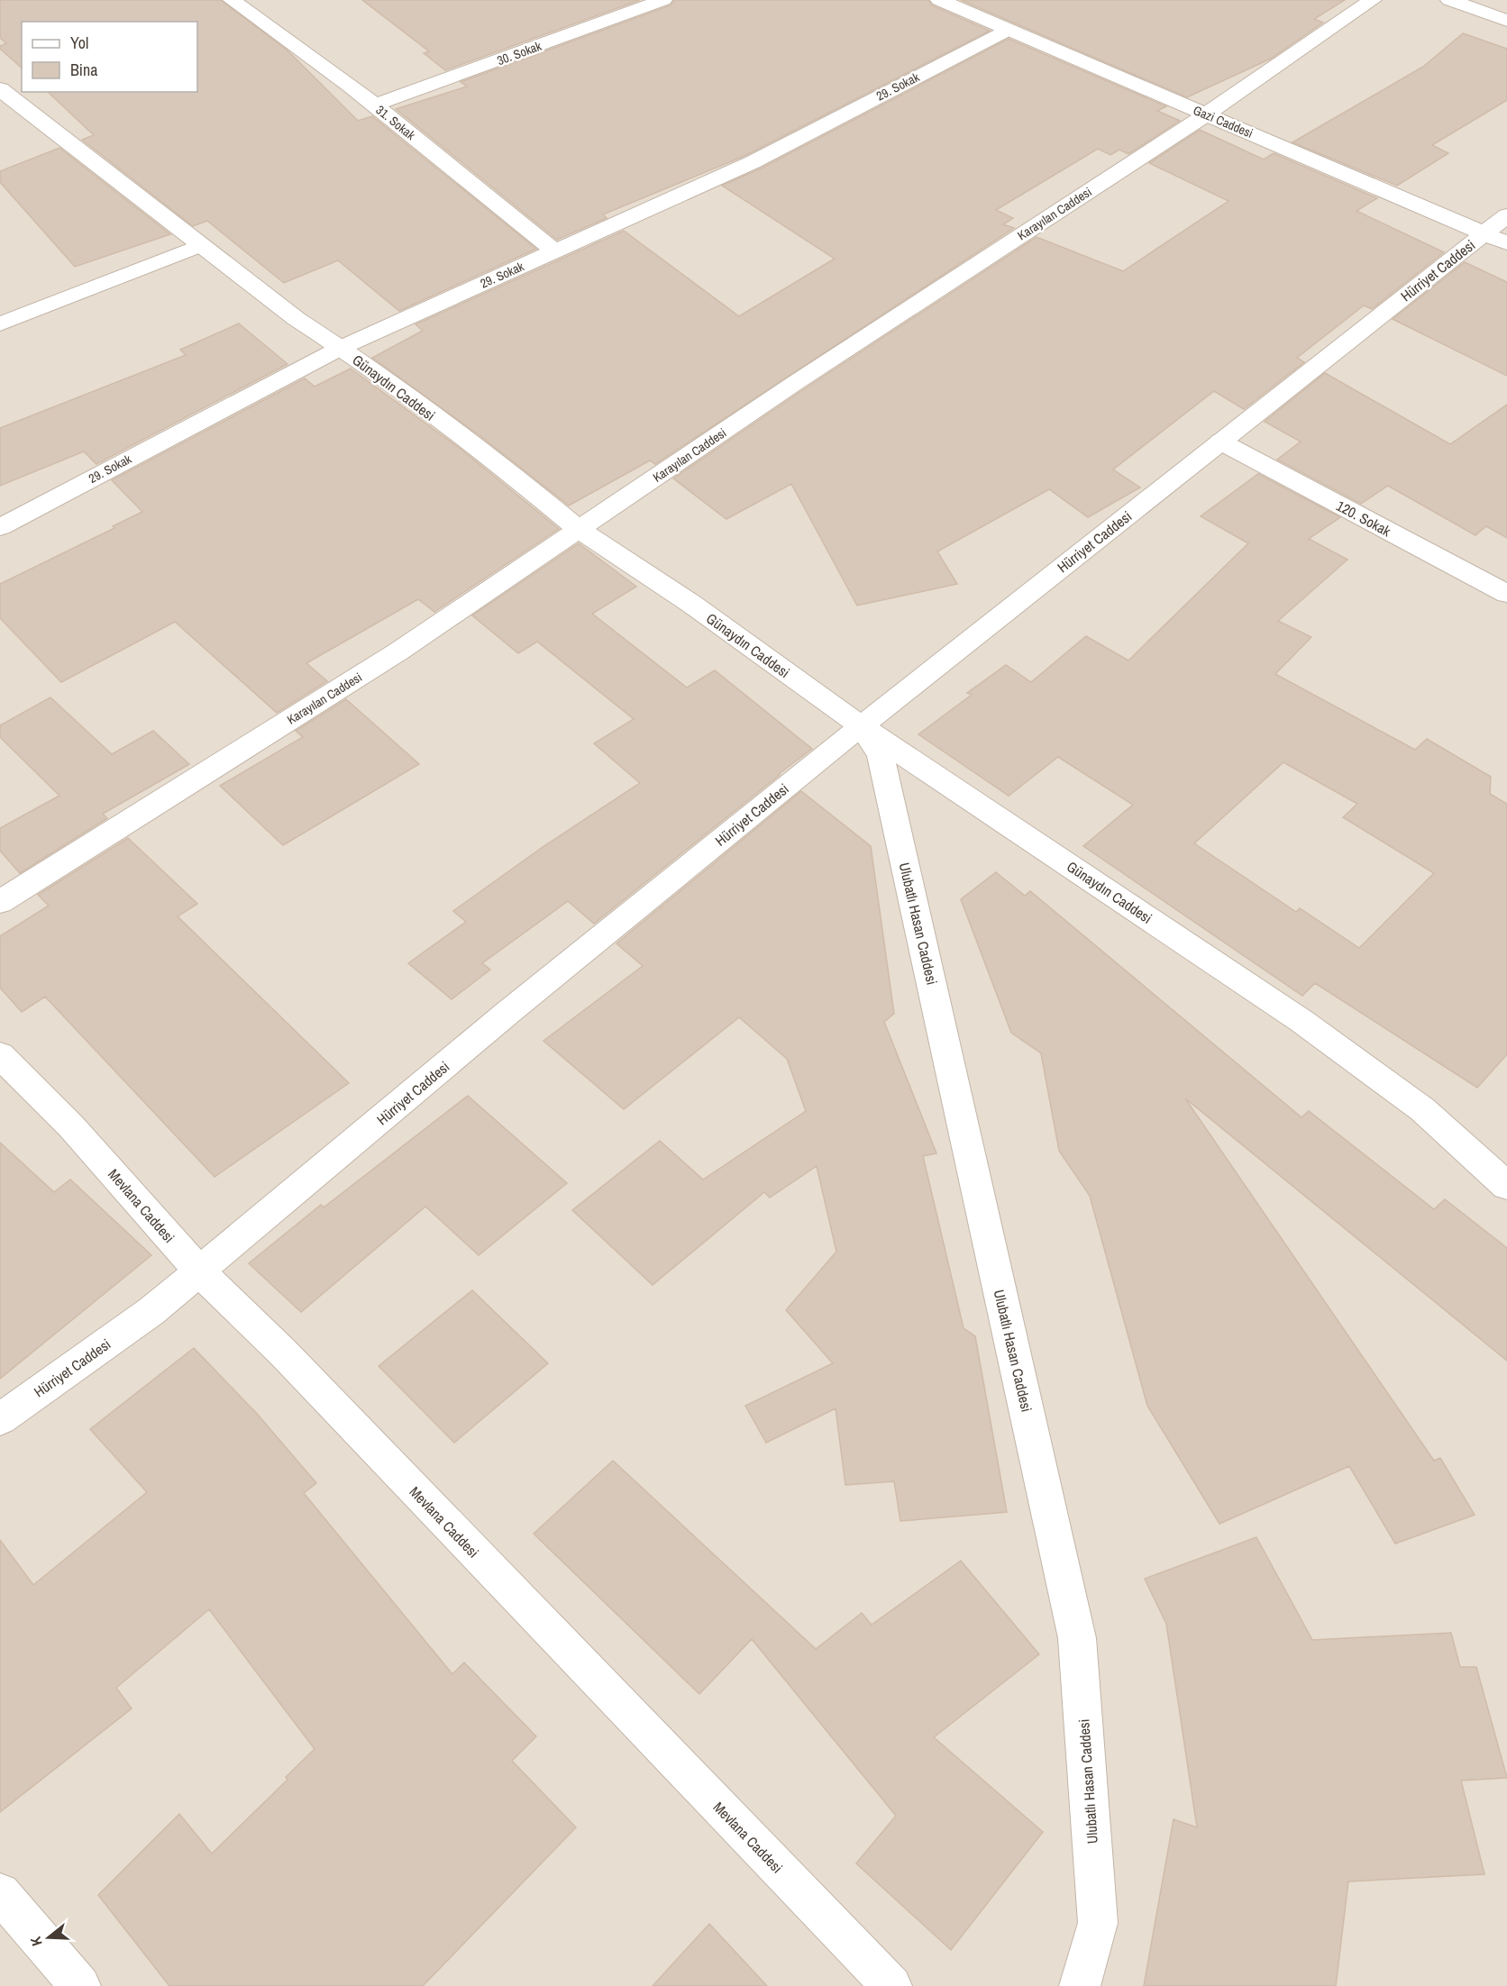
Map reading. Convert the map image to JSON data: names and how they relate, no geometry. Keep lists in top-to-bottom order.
{
  "streets": {
    "street": [
      "30. Sokak",
      "29. Sokak",
      "Gazi Caddesi",
      "31. Sokak",
      "Karayılan Caddesi",
      "Hürriyet Caddesi",
      "Günaydın Caddesi",
      "120. Sokak",
      "Ulubatlı Hasan Caddesi",
      "Mevlana Caddesi"
    ]
  },
  "crossings": [
    ["30. Sokak", "31. Sokak"],
    ["29. Sokak", "Gazi Caddesi"],
    ["29. Sokak", "31. Sokak"],
    ["29. Sokak", "Günaydın Caddesi"],
    ["Gazi Caddesi", "Karayılan Caddesi"],
    ["Gazi Caddesi", "Hürriyet Caddesi"],
    ["Karayılan Caddesi", "Günaydın Caddesi"],
    ["Hürriyet Caddesi", "Günaydın Caddesi"],
    ["Hürriyet Caddesi", "120. Sokak"],
    ["Hürriyet Caddesi", "Ulubatlı Hasan Caddesi"],
    ["Hürriyet Caddesi", "Mevlana Caddesi"],
    ["Günaydın Caddesi", "Ulubatlı Hasan Caddesi"]
  ],
  "legend": ["Yol", "Bina"],
  "north": "left"
}
